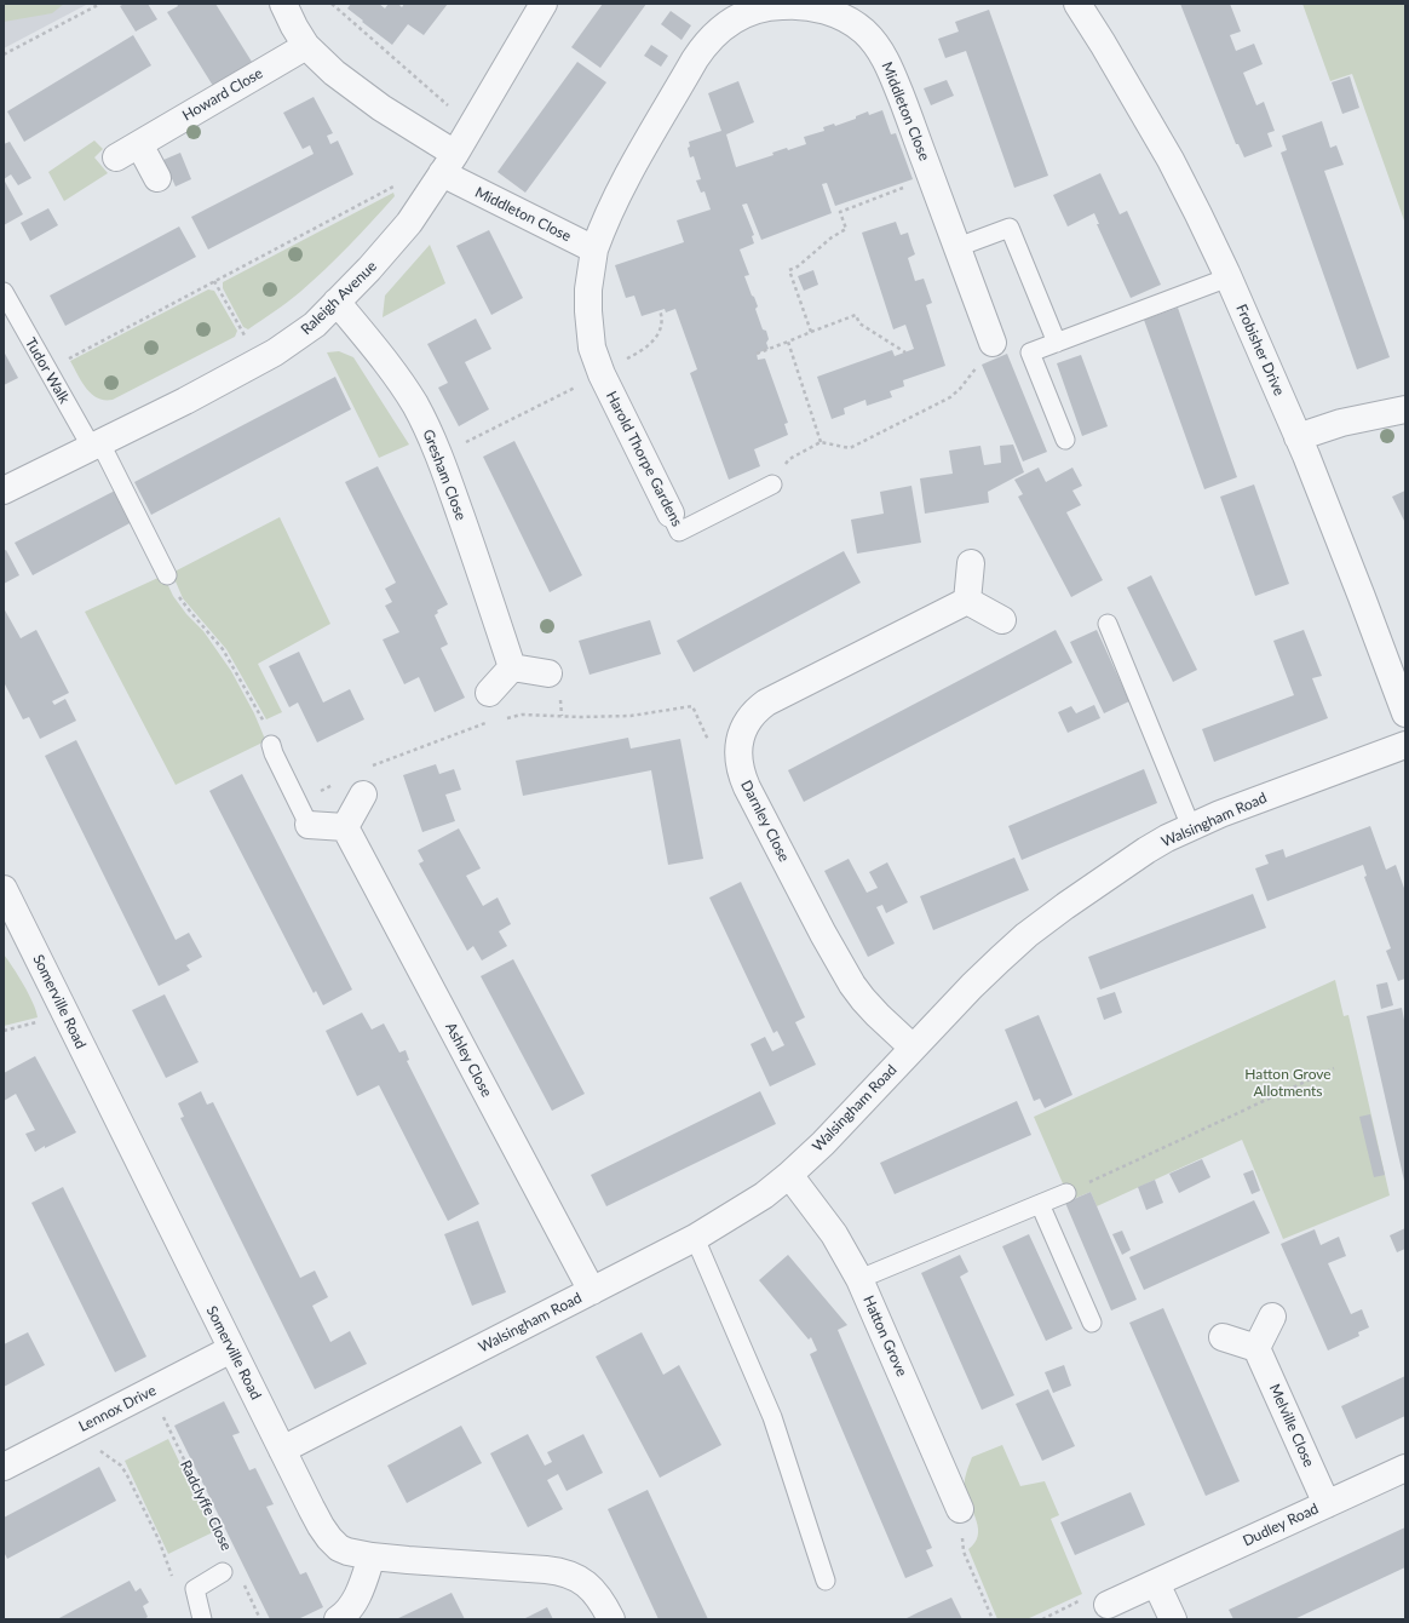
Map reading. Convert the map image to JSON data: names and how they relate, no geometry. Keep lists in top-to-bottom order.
{
  "streets": {
    "street": [
      "Howard Close",
      "Middleton Close",
      "Raleigh Avenue",
      "Frobisher Drive",
      "Harold Thorpe Gardens",
      "Gresham Close",
      "Walsingham Road",
      "Darnley Close",
      "Somerville Road",
      "Ashley Close",
      "Hatton Grove",
      "Lennox Drive",
      "Melville Close",
      "Dudley Road"
    ],
    "lane": ["Tudor Walk", "Radclyffe Close"]
  },
  "crossings": [
    ["Middleton Close", "Raleigh Avenue"],
    ["Middleton Close", "Harold Thorpe Gardens"],
    ["Raleigh Avenue", "Tudor Walk"],
    ["Raleigh Avenue", "Gresham Close"],
    ["Walsingham Road", "Darnley Close"],
    ["Walsingham Road", "Somerville Road"],
    ["Walsingham Road", "Ashley Close"],
    ["Walsingham Road", "Hatton Grove"],
    ["Somerville Road", "Lennox Drive"],
    ["Lennox Drive", "Radclyffe Close"],
    ["Melville Close", "Dudley Road"]
  ],
  "parks": ["Hatton Grove Allotments"]
}
